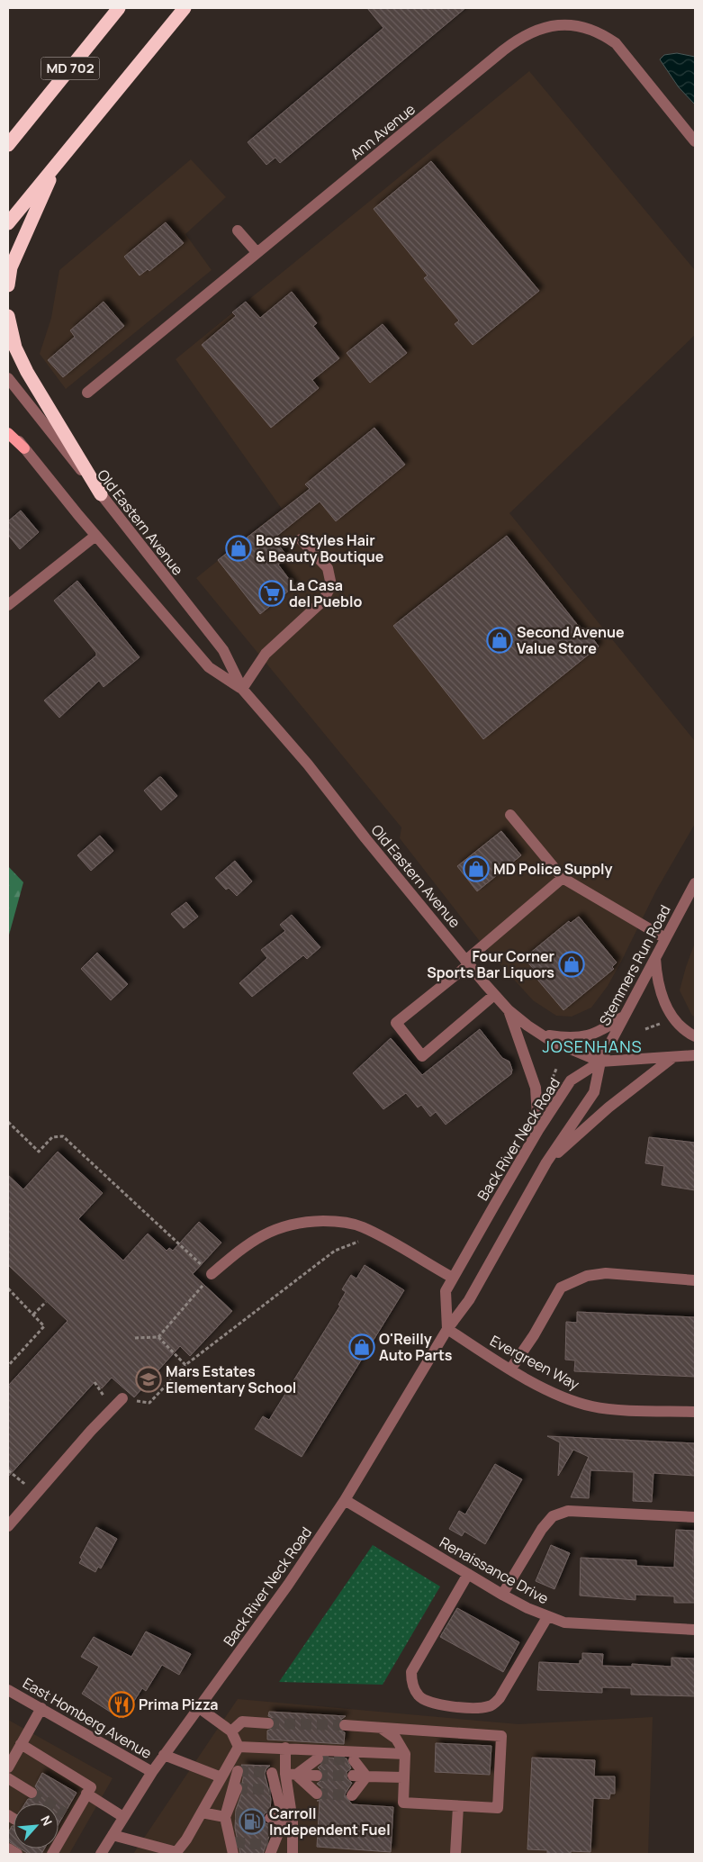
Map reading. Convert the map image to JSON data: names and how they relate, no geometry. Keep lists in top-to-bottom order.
{
  "streets": {
    "highway": ["MD 702"],
    "street": [
      "Ann Avenue",
      "Old Eastern Avenue",
      "Stemmers Run Road",
      "Back River Neck Road",
      "Evergreen Way",
      "Renaissance Drive",
      "East Homberg Avenue"
    ]
  },
  "crossings": [
    ["Old Eastern Avenue", "Stemmers Run Road"],
    ["Old Eastern Avenue", "Back River Neck Road"],
    ["Stemmers Run Road", "Back River Neck Road"],
    ["Back River Neck Road", "Evergreen Way"],
    ["Back River Neck Road", "Renaissance Drive"],
    ["Back River Neck Road", "East Homberg Avenue"]
  ],
  "districts": ["JOSENHANS"],
  "places": {
    "shop": [
      "Bossy Styles Hair & Beauty Boutique",
      "Second Avenue Value Store",
      "MD Police Supply",
      "Four Corner Sports Bar Liquors",
      "O'Reilly Auto Parts"
    ],
    "supermarket": ["La Casa del Pueblo"],
    "school or university": ["Mars Estates Elementary School"],
    "restaurant": ["Prima Pizza"],
    "fuel station": ["Carroll Independent Fuel"]
  },
  "north": "top right"
}
